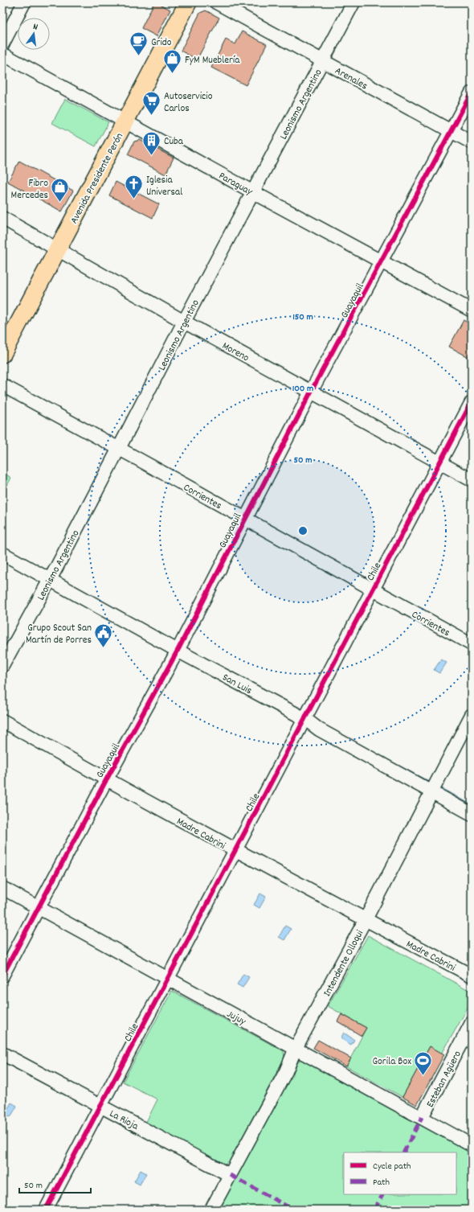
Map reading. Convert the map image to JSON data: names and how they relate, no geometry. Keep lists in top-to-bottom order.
{
  "streets": {
    "main road": ["Avenida Presidente Perón"],
    "street": [
      "Arenales",
      "Leonismo Argentino",
      "Paraguay",
      "Guayaquil",
      "Moreno",
      "Corrientes",
      "Chile",
      "San Luis",
      "Madre Cabrini",
      "Intendente Olloqui",
      "Jujuy",
      "Esteban Agüero",
      "La Rioja"
    ]
  },
  "crossings": [
    ["Arenales", "Leonismo Argentino"],
    ["Arenales", "Guayaquil"],
    ["Leonismo Argentino", "Paraguay"],
    ["Leonismo Argentino", "Moreno"],
    ["Leonismo Argentino", "Corrientes"],
    ["Leonismo Argentino", "San Luis"],
    ["Avenida Presidente Perón", "Paraguay"],
    ["Avenida Presidente Perón", "Moreno"],
    ["Paraguay", "Guayaquil"],
    ["Guayaquil", "Moreno"],
    ["Guayaquil", "Corrientes"],
    ["Guayaquil", "San Luis"],
    ["Guayaquil", "Madre Cabrini"],
    ["Guayaquil", "Jujuy"],
    ["Moreno", "Chile"],
    ["Corrientes", "Chile"],
    ["Chile", "San Luis"],
    ["Chile", "Madre Cabrini"],
    ["Chile", "Jujuy"],
    ["Chile", "La Rioja"],
    ["San Luis", "Intendente Olloqui"],
    ["Madre Cabrini", "Intendente Olloqui"],
    ["Intendente Olloqui", "Jujuy"],
    ["Intendente Olloqui", "La Rioja"],
    ["Jujuy", "Esteban Agüero"]
  ],
  "places": {
    "cafe": ["Grido"],
    "shop": ["FyM Mueblería", "Fibro Mercedes"],
    "supermarket": ["Autoservicio Carlos"],
    "building": ["Cuba"],
    "church": ["Iglesia Universal"],
    "public building": ["Grupo Scout San Martín de Porres"],
    "sports": ["Gorila Box"]
  },
  "legend": ["Cycle path", "Path"],
  "scale_bar": "50 m",
  "north": "top",
  "rings": ["150 m", "100 m", "50 m"]
}
